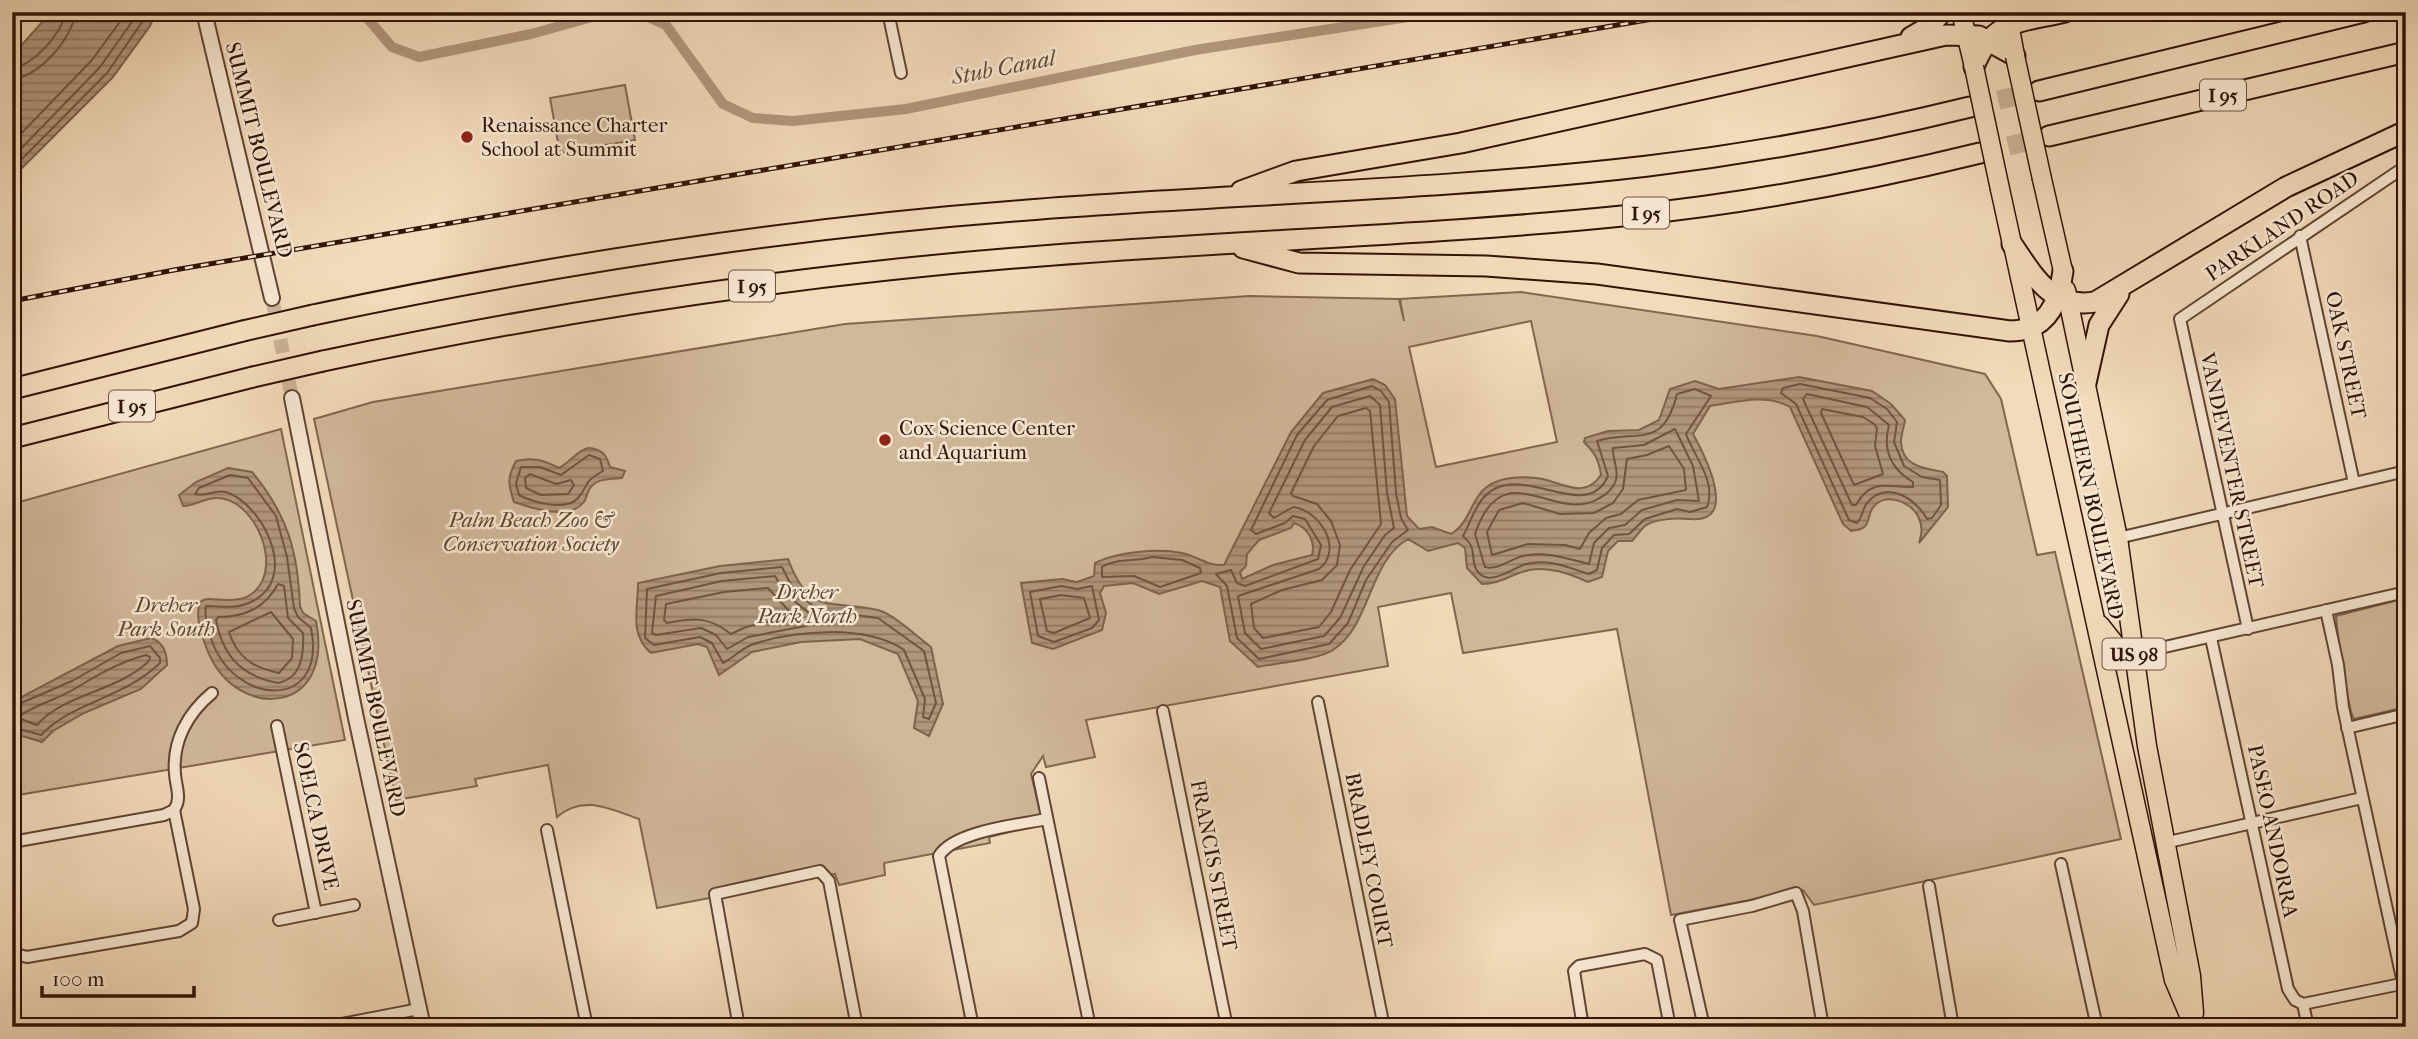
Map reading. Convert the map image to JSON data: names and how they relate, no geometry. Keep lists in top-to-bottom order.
{
  "streets": {
    "highway": ["I 95"],
    "main road": ["SOUTHERN BOULEVARD", "US 98"],
    "street": [
      "SUMMIT BOULEVARD",
      "PARKLAND ROAD",
      "OAK STREET",
      "VANDEVENTER STREET",
      "SOELCA DRIVE",
      "PASEO ANDORRA",
      "BRADLEY COURT",
      "FRANCIS STREET"
    ]
  },
  "crossings": [
    ["PARKLAND ROAD", "OAK STREET"],
    ["PARKLAND ROAD", "VANDEVENTER STREET"]
  ],
  "water": ["Stub Canal"],
  "parks": ["Palm Beach Zoo & Conservation Society", "Dreher Park North", "Dreher Park South"],
  "places": ["Renaissance Charter School at Summit", "Cox Science Center and Aquarium"],
  "scale_bar": "100 m"
}
